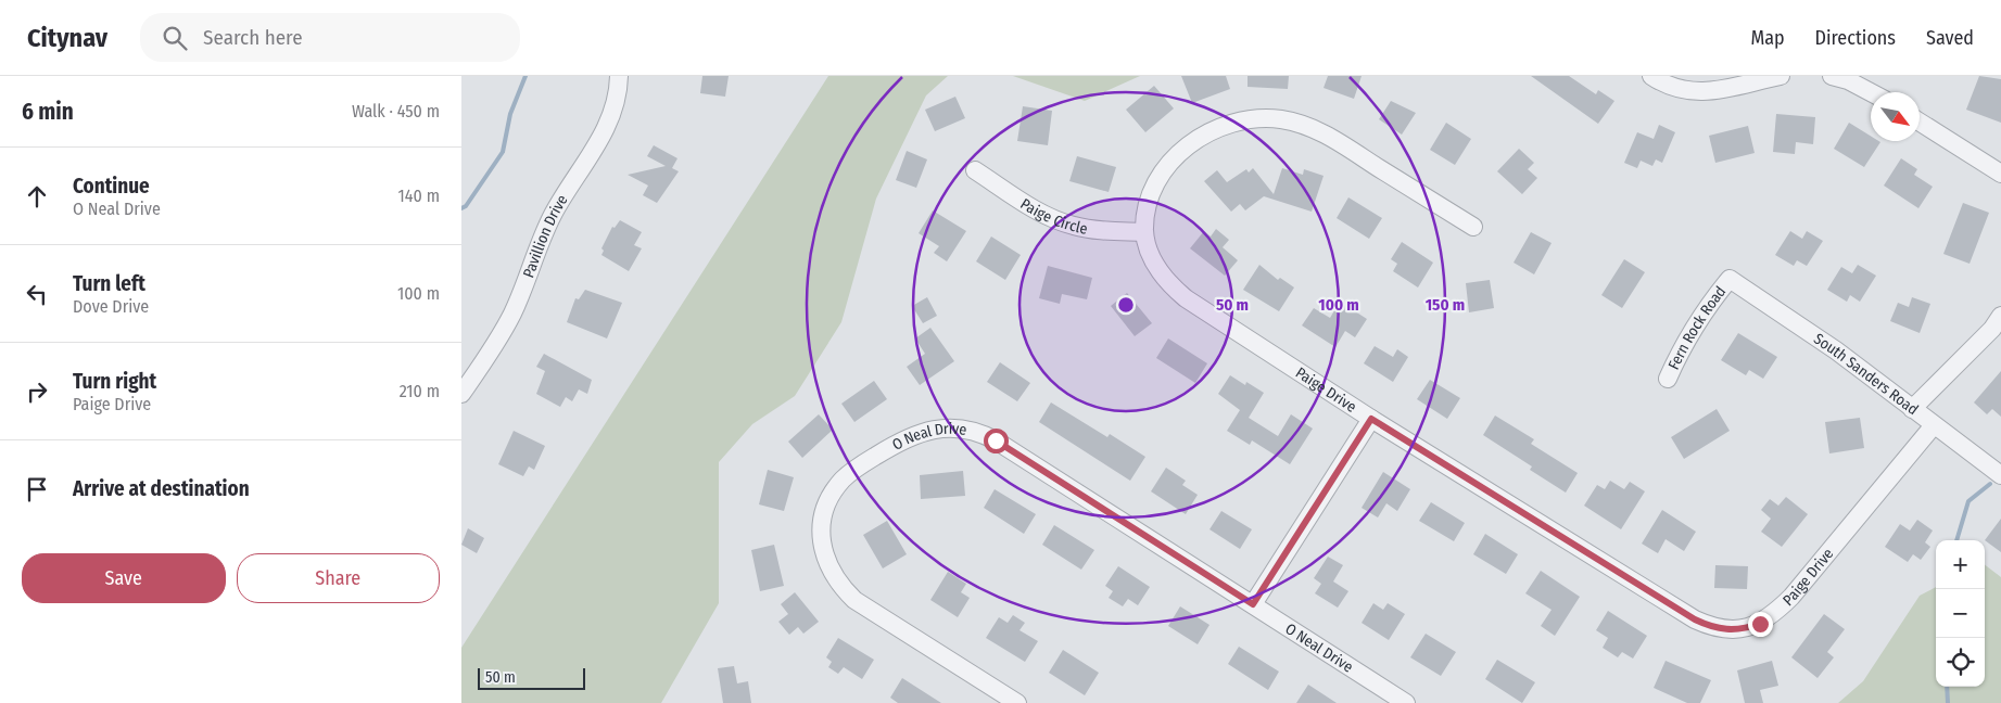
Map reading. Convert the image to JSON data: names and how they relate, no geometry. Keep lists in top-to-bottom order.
{
  "streets": {
    "street": [
      "Paige Circle",
      "Pavillion Drive",
      "Fern Rock Road",
      "South Sanders Road",
      "Paige Drive",
      "O Neal Drive"
    ]
  },
  "crossings": [
    ["Paige Circle", "Paige Drive"],
    ["Fern Rock Road", "South Sanders Road"],
    ["South Sanders Road", "Paige Drive"]
  ],
  "scale_bar": "50 m",
  "north": "bottom right",
  "page": {
    "header": "Citynav",
    "search": "Search here",
    "nav": ["Map", "Directions", "Saved"],
    "heading": ["6 min", "Walk · 450 m"],
    "list": [
      ["Continue", "O Neal Drive", "140 m"],
      ["Turn left", "Dove Drive", "100 m"],
      ["Turn right", "Paige Drive", "210 m"],
      "Arrive at destination"
    ],
    "buttons": ["Save", "Share"],
    "map_buttons": ["+", "−"],
    "scale": "50 m"
  },
  "rings": ["50 m", "100 m", "150 m"]
}
